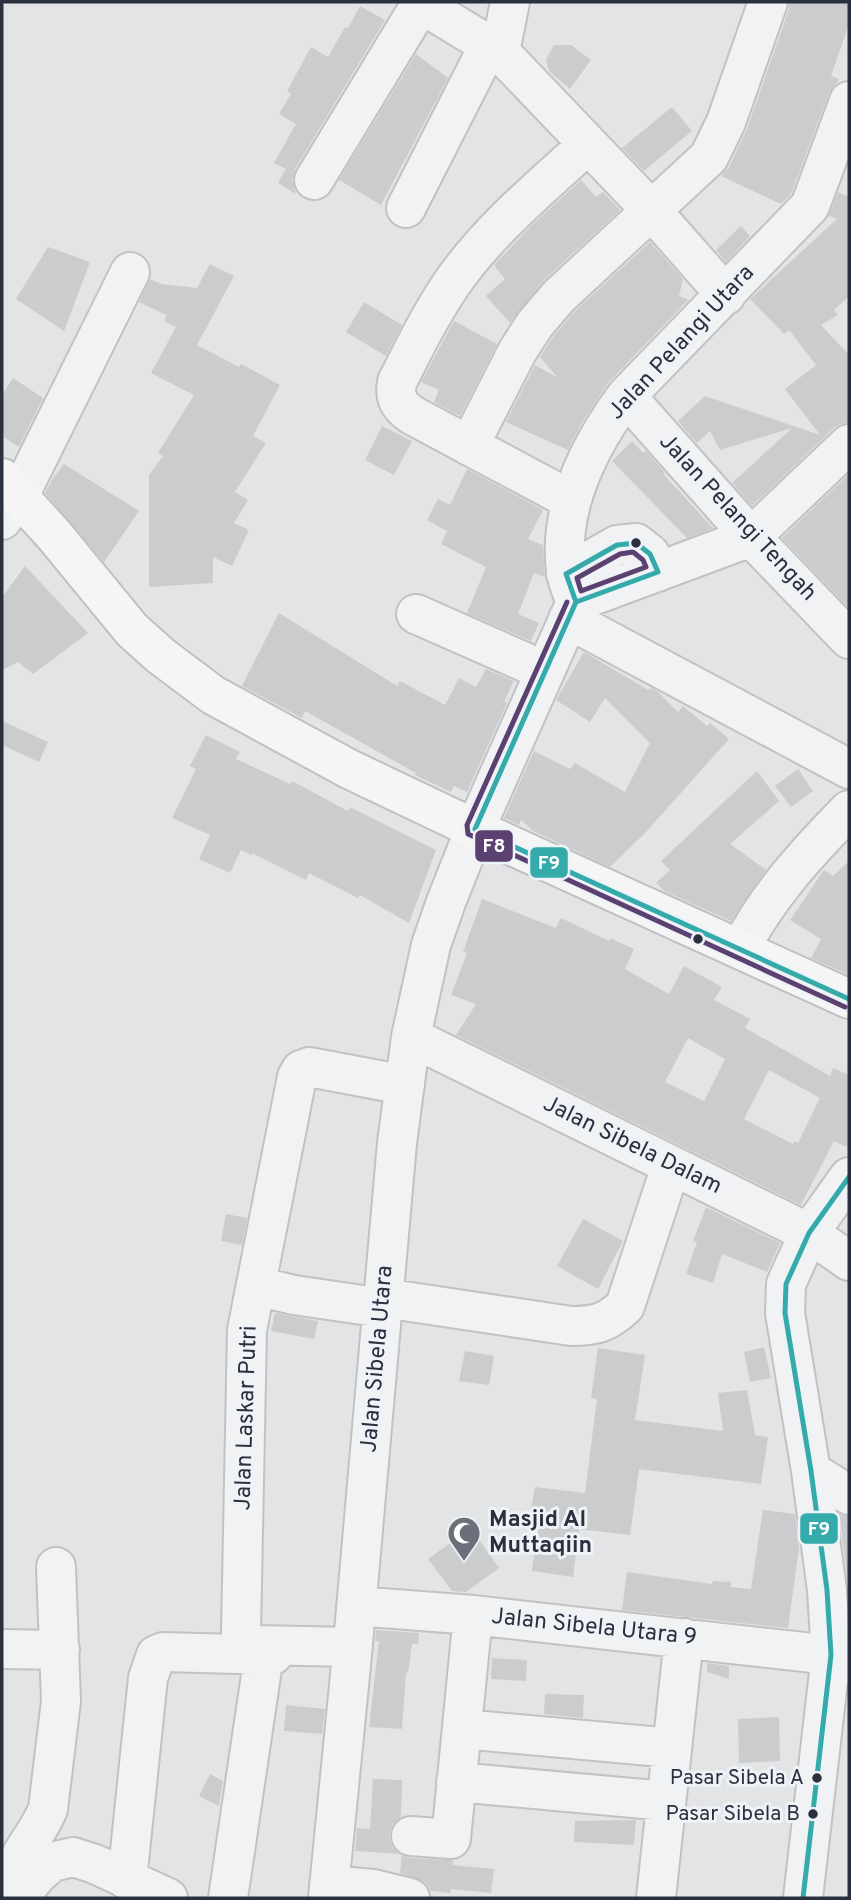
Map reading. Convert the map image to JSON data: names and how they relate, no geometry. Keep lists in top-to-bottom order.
{
  "streets": {
    "street": [
      "Jalan Pelangi Utara",
      "Jalan Pelangi Tengah",
      "Jalan Sibela Dalam",
      "Jalan Sibela Utara",
      "Jalan Laskar Putri",
      "Jalan Sibela Utara 9"
    ]
  },
  "crossings": [
    ["Jalan Pelangi Utara", "Jalan Pelangi Tengah"],
    ["Jalan Pelangi Utara", "Jalan Sibela Utara"],
    ["Jalan Sibela Dalam", "Jalan Sibela Utara"],
    ["Jalan Sibela Utara", "Jalan Laskar Putri"],
    ["Jalan Sibela Utara", "Jalan Sibela Utara 9"]
  ],
  "places": {
    "mosque": ["Masjid Al Muttaqiin"],
    "other": ["Pasar Sibela A", "Pasar Sibela B"]
  },
  "lines": ["transit line F9", "transit line F8"]
}
